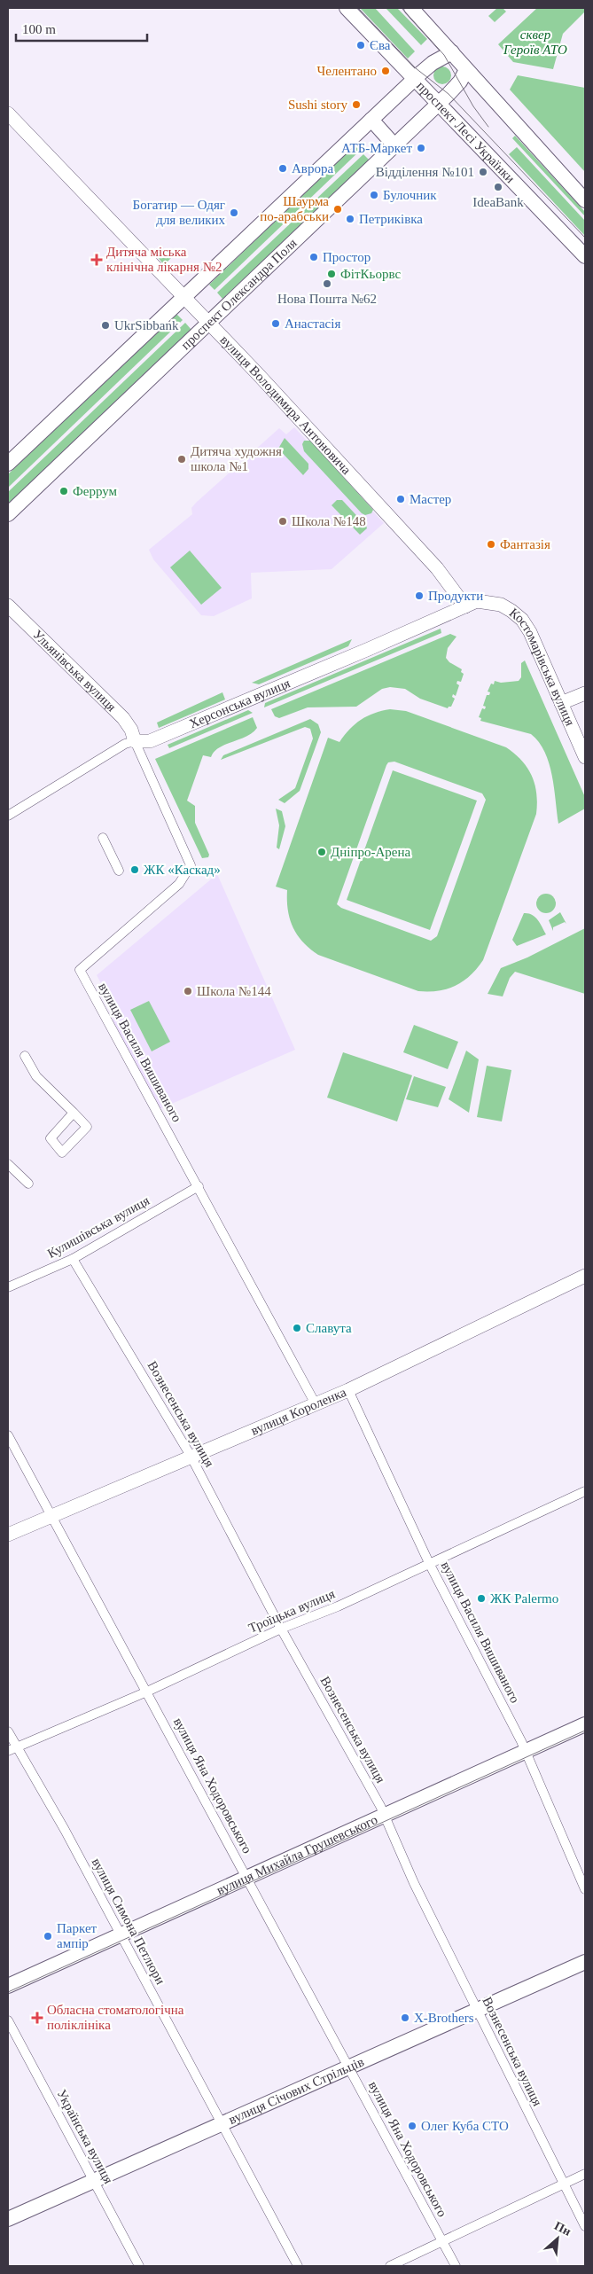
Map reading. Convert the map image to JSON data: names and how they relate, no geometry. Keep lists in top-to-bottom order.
{
  "streets": {
    "main road": [
      "проспект Лесі Українки",
      "проспект Олександра Поля",
      "вулиця Михайла Грушевського",
      "вулиця Січових Стрільців"
    ],
    "street": [
      "вулиця Володимира Антоновича",
      "Костомарівська вулиця",
      "Ульянівська вулиця",
      "Херсонська вулиця",
      "вулиця Василя Вишиваного",
      "Кулишівська вулиця",
      "вулиця Короленка",
      "Вознесенська вулиця",
      "Троїцька вулиця",
      "вулиця Яна Ходоровського",
      "вулиця Симона Петлюри",
      "Українська вулиця"
    ]
  },
  "crossings": [
    ["проспект Лесі Українки", "проспект Олександра Поля"],
    ["проспект Олександра Поля", "вулиця Володимира Антоновича"],
    ["вулиця Володимира Антоновича", "Костомарівська вулиця"],
    ["вулиця Володимира Антоновича", "Херсонська вулиця"],
    ["Костомарівська вулиця", "Херсонська вулиця"],
    ["Ульянівська вулиця", "Херсонська вулиця"],
    ["Ульянівська вулиця", "вулиця Василя Вишиваного"],
    ["Херсонська вулиця", "вулиця Василя Вишиваного"],
    ["вулиця Василя Вишиваного", "Кулишівська вулиця"],
    ["вулиця Василя Вишиваного", "вулиця Короленка"],
    ["вулиця Василя Вишиваного", "Троїцька вулиця"],
    ["вулиця Василя Вишиваного", "вулиця Михайла Грушевського"],
    ["Кулишівська вулиця", "Вознесенська вулиця"],
    ["вулиця Короленка", "Вознесенська вулиця"],
    ["вулиця Короленка", "вулиця Яна Ходоровського"],
    ["Вознесенська вулиця", "Троїцька вулиця"],
    ["Вознесенська вулиця", "вулиця Михайла Грушевського"],
    ["Вознесенська вулиця", "вулиця Січових Стрільців"],
    ["Троїцька вулиця", "вулиця Яна Ходоровського"],
    ["Троїцька вулиця", "вулиця Симона Петлюри"],
    ["вулиця Яна Ходоровського", "вулиця Михайла Грушевського"],
    ["вулиця Яна Ходоровського", "вулиця Січових Стрільців"],
    ["вулиця Михайла Грушевського", "вулиця Симона Петлюри"],
    ["вулиця Симона Петлюри", "вулиця Січових Стрільців"],
    ["вулиця Січових Стрільців", "Українська вулиця"]
  ],
  "parks": ["сквер Героїв АТО"],
  "places": {
    "other": [
      "Єва",
      "Челентано",
      "Sushi story",
      "АТБ-Маркет",
      "Аврора",
      "Відділення №101",
      "IdeaBank",
      "Булочник",
      "Шаурма по-арабськи",
      "Богатир — Одяг для великих",
      "Петриківка",
      "Простор",
      "ФiтКьорвс",
      "Нова Пошта №62",
      "Анастасія",
      "UkrSibbank",
      "Дитяча художня школа №1",
      "Феррум",
      "Мастер",
      "Школа №148",
      "Фантазія",
      "Продукти",
      "Дніпро-Арена",
      "ЖК «Каскад»",
      "Школа №144",
      "Славута",
      "ЖК Palermo",
      "Паркет ампір",
      "X-Brothers",
      "Олег Куба СТО"
    ],
    "health": ["Дитяча міська клінічна лікарня №2", "Обласна стоматологічна поліклініка"]
  },
  "scale_bar": "100 m",
  "north": "top right"
}
